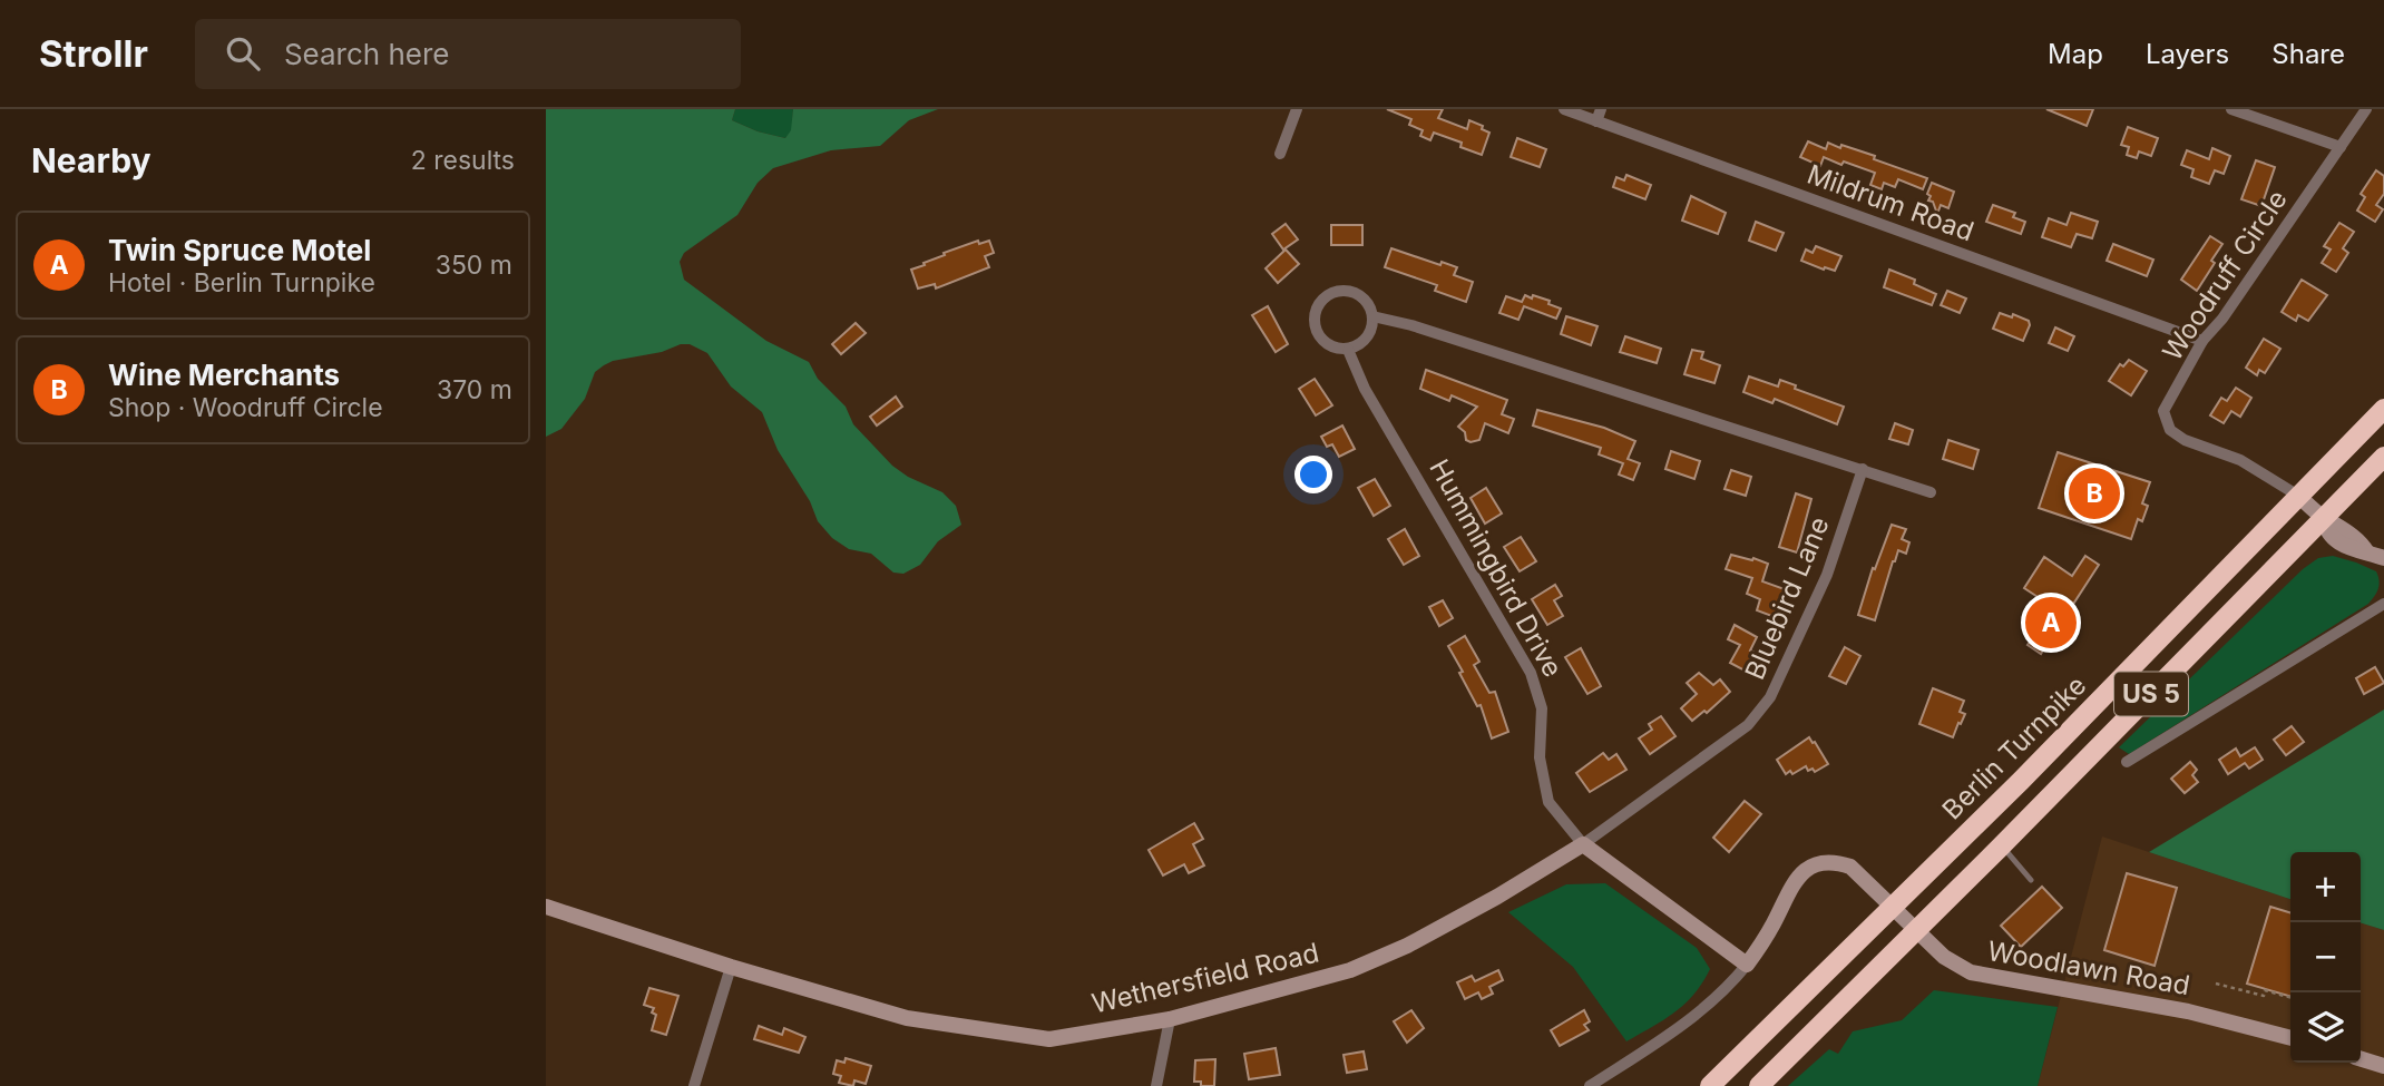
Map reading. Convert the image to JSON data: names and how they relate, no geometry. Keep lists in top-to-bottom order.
{
  "streets": {
    "highway": ["US 5", "Berlin Turnpike"],
    "street": [
      "Mildrum Road",
      "Woodruff Circle",
      "Hummingbird Drive",
      "Bluebird Lane",
      "Woodlawn Road",
      "Wethersfield Road"
    ]
  },
  "crossings": [
    ["Mildrum Road", "Woodruff Circle"],
    ["Woodruff Circle", "Berlin Turnpike"],
    ["Hummingbird Drive", "Bluebird Lane"],
    ["Hummingbird Drive", "Woodlawn Road"],
    ["Hummingbird Drive", "Wethersfield Road"],
    ["Bluebird Lane", "Wethersfield Road"],
    ["US 5", "Woodlawn Road"],
    ["Berlin Turnpike", "Woodlawn Road"]
  ],
  "page": {
    "header": "Strollr",
    "search": "Search here",
    "nav": ["Map", "Layers", "Share"],
    "heading": ["Nearby", "2 results"],
    "list": [
      {
        "mark": "A",
        "name": "Twin Spruce Motel",
        "note": "Hotel · Berlin Turnpike",
        "value": "350 m"
      },
      {
        "mark": "B",
        "name": "Wine Merchants",
        "note": "Shop · Woodruff Circle",
        "value": "370 m"
      }
    ],
    "pins": ["B", "A"],
    "map_buttons": ["+", "−"]
  }
}
